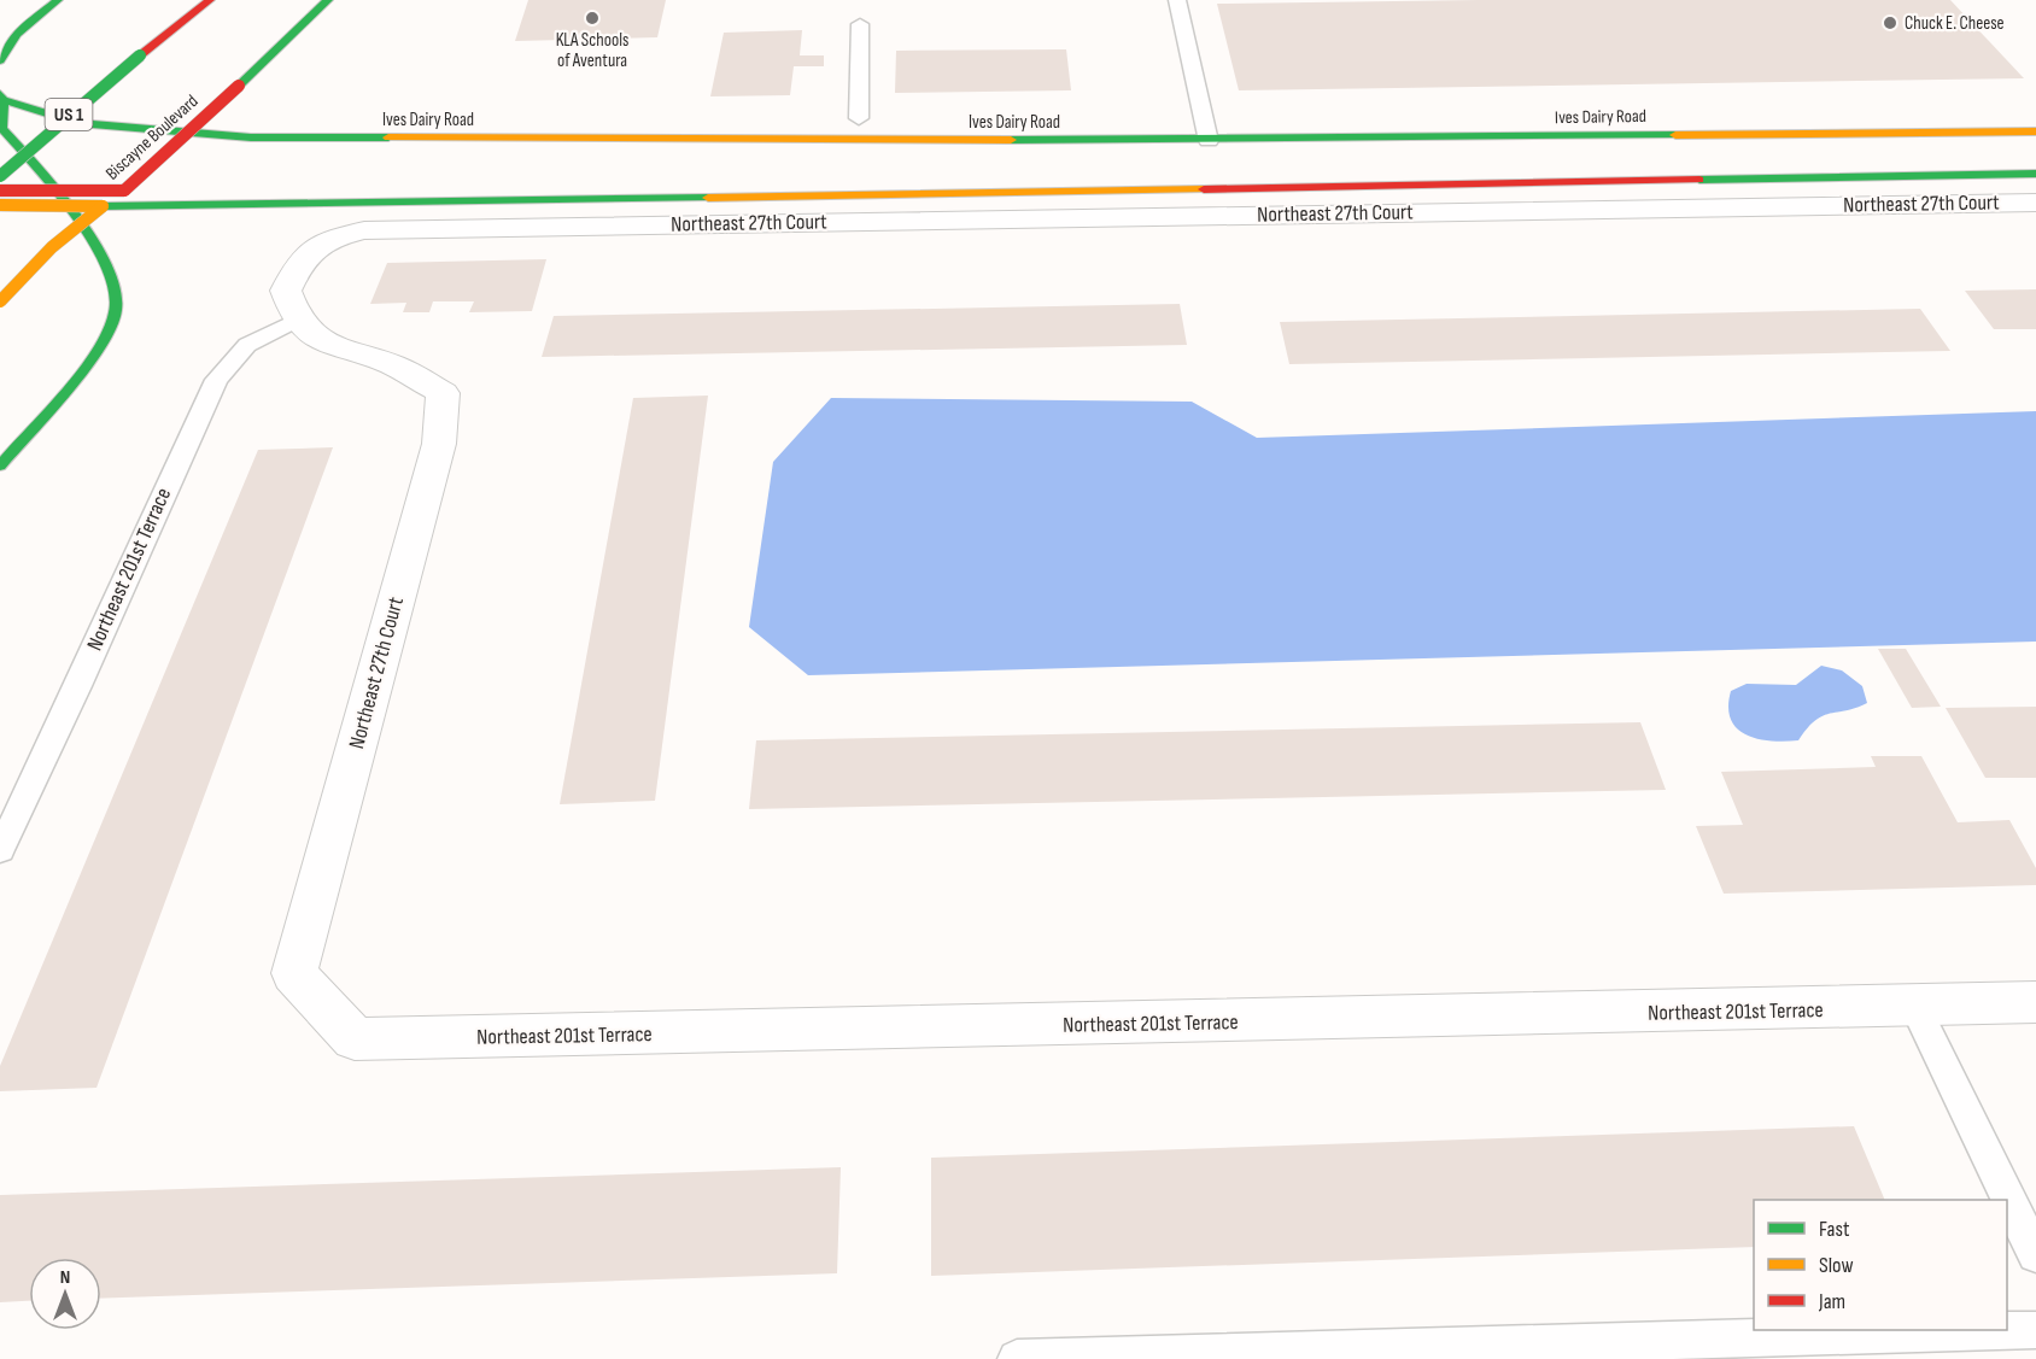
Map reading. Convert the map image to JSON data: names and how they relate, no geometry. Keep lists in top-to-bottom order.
{
  "streets": {
    "street": [
      "US 1",
      "Ives Dairy Road",
      "Biscayne Boulevard",
      "Northeast 27th Court",
      "Northeast 201st Terrace"
    ]
  },
  "crossings": [
    ["Northeast 27th Court", "Northeast 201st Terrace"]
  ],
  "places": ["KLA Schools of Aventura", "Chuck E. Cheese"],
  "legend": ["Fast", "Slow", "Jam"],
  "north": "top"
}
